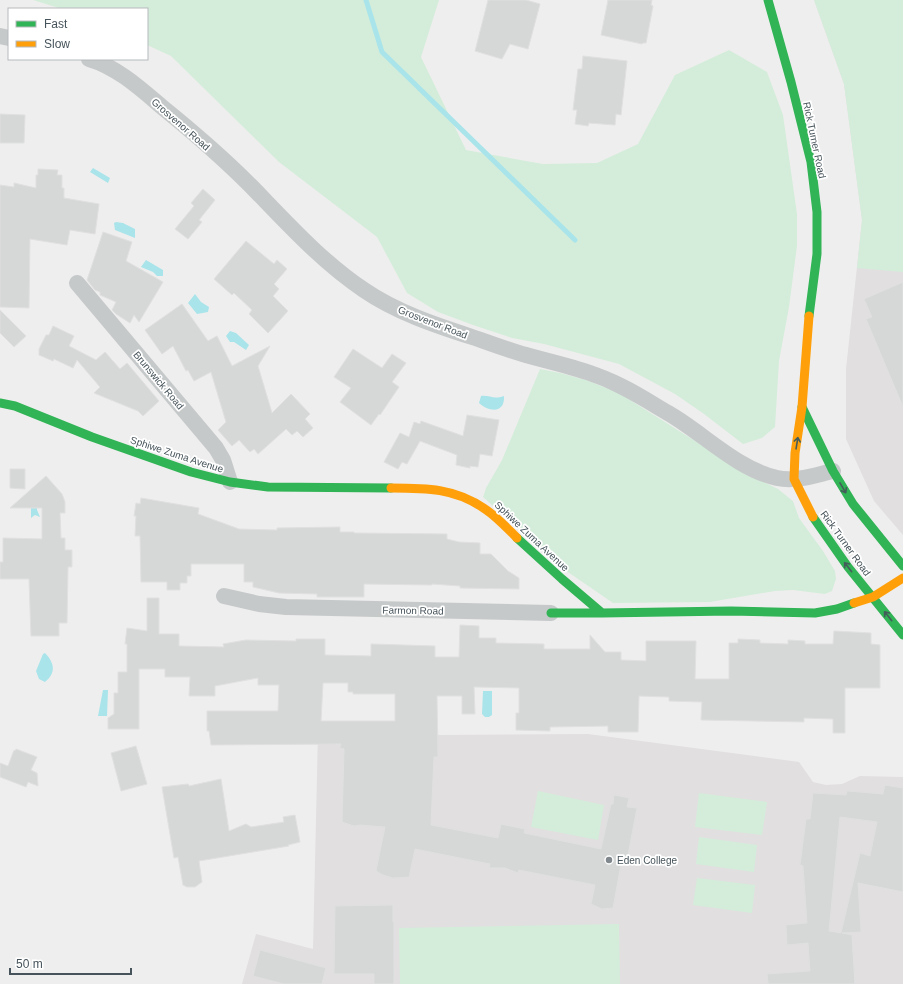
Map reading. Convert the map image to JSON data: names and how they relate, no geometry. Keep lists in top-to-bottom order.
{
  "streets": {
    "street": [
      "Grosvenor Road",
      "Rick Turner Road",
      "Brunswick Road",
      "Sphiwe Zuma Avenue",
      "Farmon Road"
    ]
  },
  "crossings": [
    ["Grosvenor Road", "Rick Turner Road"],
    ["Brunswick Road", "Sphiwe Zuma Avenue"],
    ["Sphiwe Zuma Avenue", "Farmon Road"]
  ],
  "places": ["Eden College"],
  "legend": ["Fast", "Slow"],
  "scale_bar": "50 m"
}
